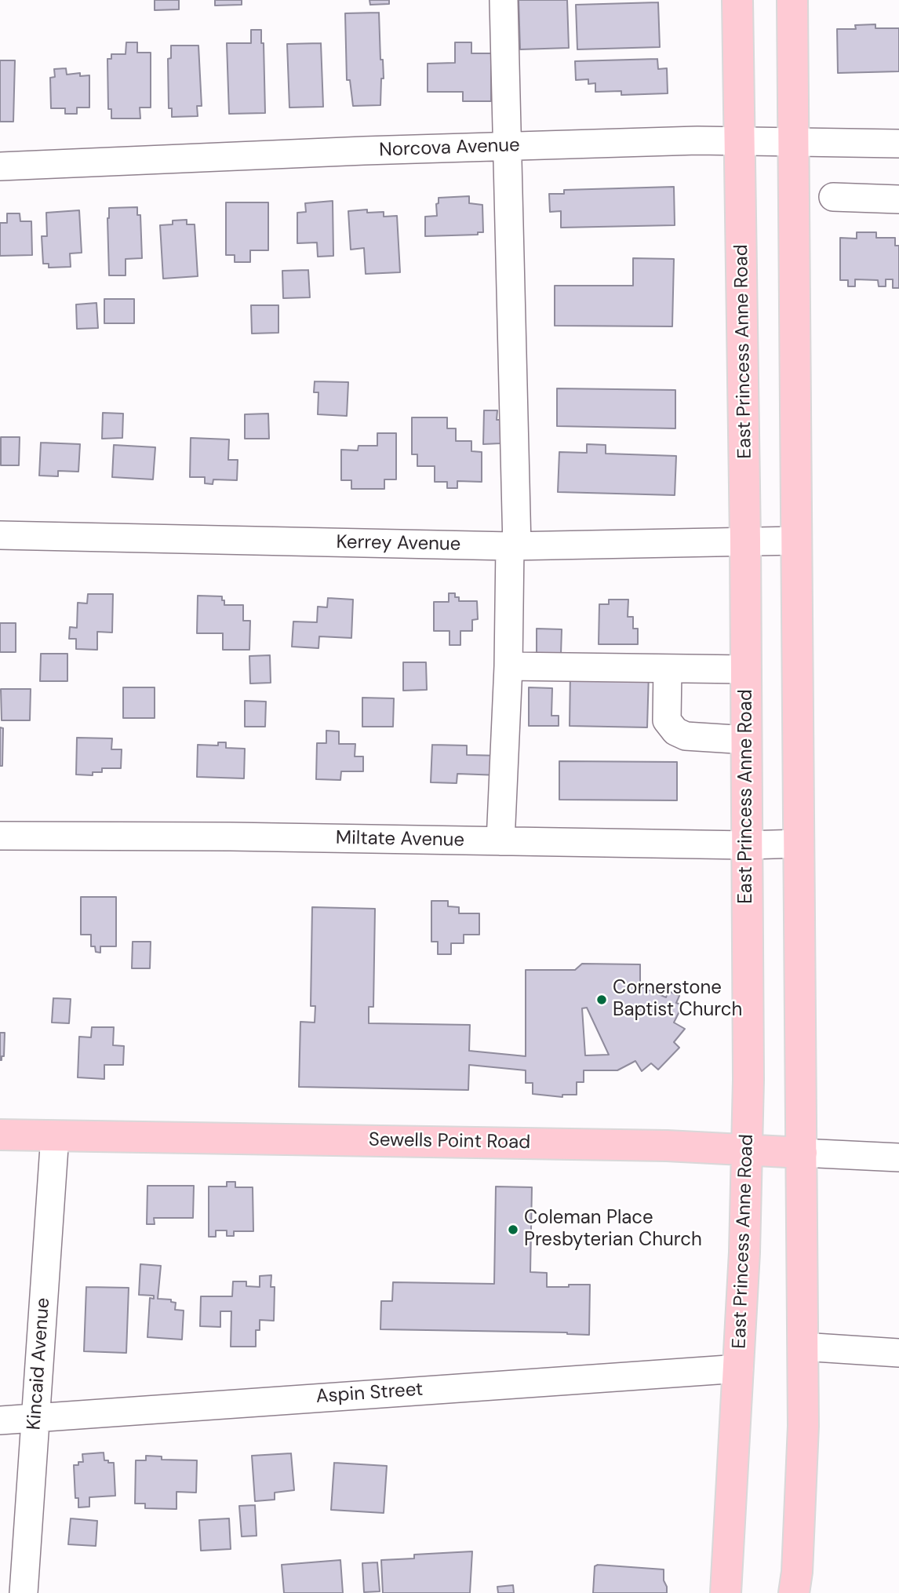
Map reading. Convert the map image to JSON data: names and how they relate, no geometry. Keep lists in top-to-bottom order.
{
  "streets": {
    "main road": ["East Princess Anne Road", "Sewells Point Road"],
    "street": [
      "Norcova Avenue",
      "Kerrey Avenue",
      "Miltate Avenue",
      "Kincaid Avenue",
      "Aspin Street"
    ]
  },
  "crossings": [
    ["Norcova Avenue", "East Princess Anne Road"],
    ["East Princess Anne Road", "Kerrey Avenue"],
    ["East Princess Anne Road", "Miltate Avenue"],
    ["East Princess Anne Road", "Sewells Point Road"],
    ["East Princess Anne Road", "Aspin Street"],
    ["Sewells Point Road", "Kincaid Avenue"],
    ["Kincaid Avenue", "Aspin Street"]
  ],
  "places": ["Cornerstone Baptist Church", "Coleman Place Presbyterian Church"]
}
